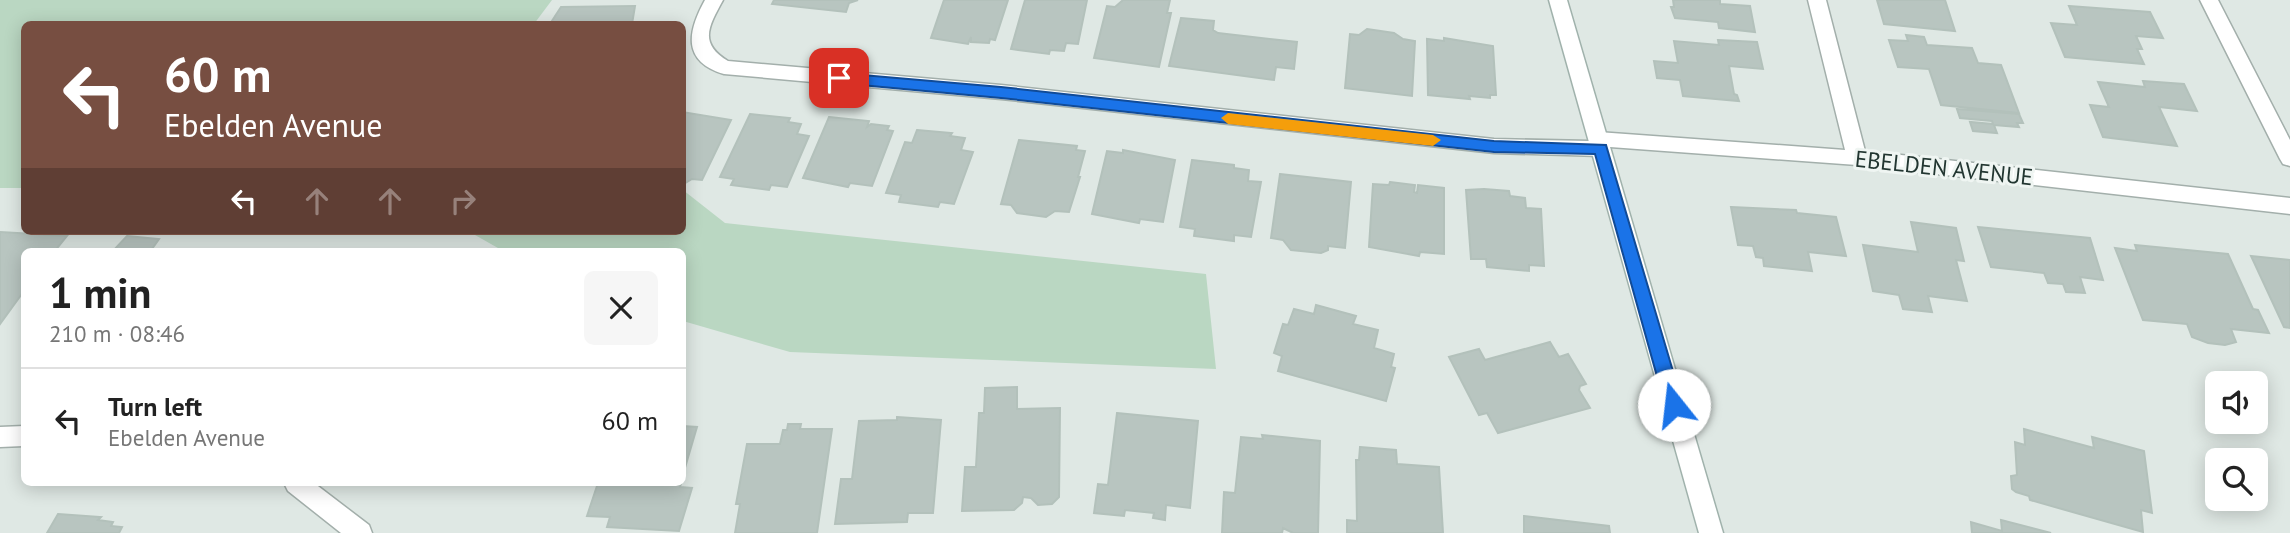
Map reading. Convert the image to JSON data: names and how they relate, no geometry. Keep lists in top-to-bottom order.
{
  "streets": {
    "street": ["EBELDEN AVENUE"]
  },
  "page": {
    "turn": ["60 m", "Ebelden Avenue"],
    "heading": ["1 min", "210 m · 08:46"],
    "list": [
      {
        "name": "Turn left",
        "note": "Ebelden Avenue",
        "value": "60 m"
      }
    ]
  }
}
